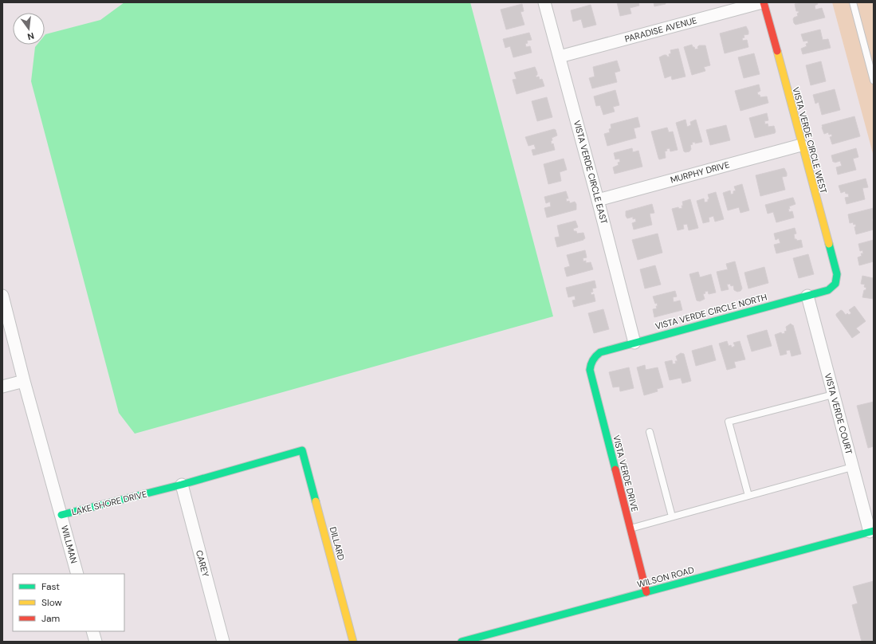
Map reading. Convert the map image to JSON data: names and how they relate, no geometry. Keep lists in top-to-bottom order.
{
  "streets": {
    "street": [
      "PARADISE AVENUE",
      "VISTA VERDE CIRCLE WEST",
      "VISTA VERDE CIRCLE EAST",
      "MURPHY DRIVE",
      "VISTA VERDE CIRCLE NORTH",
      "VISTA VERDE COURT",
      "VISTA VERDE DRIVE",
      "LAKE SHORE DRIVE",
      "DILLARD",
      "WILLMAN",
      "CAREY",
      "WILSON ROAD"
    ]
  },
  "crossings": [
    ["PARADISE AVENUE", "VISTA VERDE CIRCLE WEST"],
    ["PARADISE AVENUE", "VISTA VERDE CIRCLE EAST"],
    ["VISTA VERDE CIRCLE WEST", "MURPHY DRIVE"],
    ["VISTA VERDE CIRCLE WEST", "VISTA VERDE CIRCLE NORTH"],
    ["VISTA VERDE CIRCLE EAST", "MURPHY DRIVE"],
    ["VISTA VERDE CIRCLE EAST", "VISTA VERDE CIRCLE NORTH"],
    ["VISTA VERDE CIRCLE NORTH", "VISTA VERDE COURT"],
    ["VISTA VERDE CIRCLE NORTH", "VISTA VERDE DRIVE"],
    ["VISTA VERDE COURT", "WILSON ROAD"],
    ["VISTA VERDE DRIVE", "WILSON ROAD"],
    ["LAKE SHORE DRIVE", "DILLARD"],
    ["LAKE SHORE DRIVE", "WILLMAN"],
    ["LAKE SHORE DRIVE", "CAREY"]
  ],
  "legend": ["Fast", "Slow", "Jam"],
  "north": "bottom"
}
